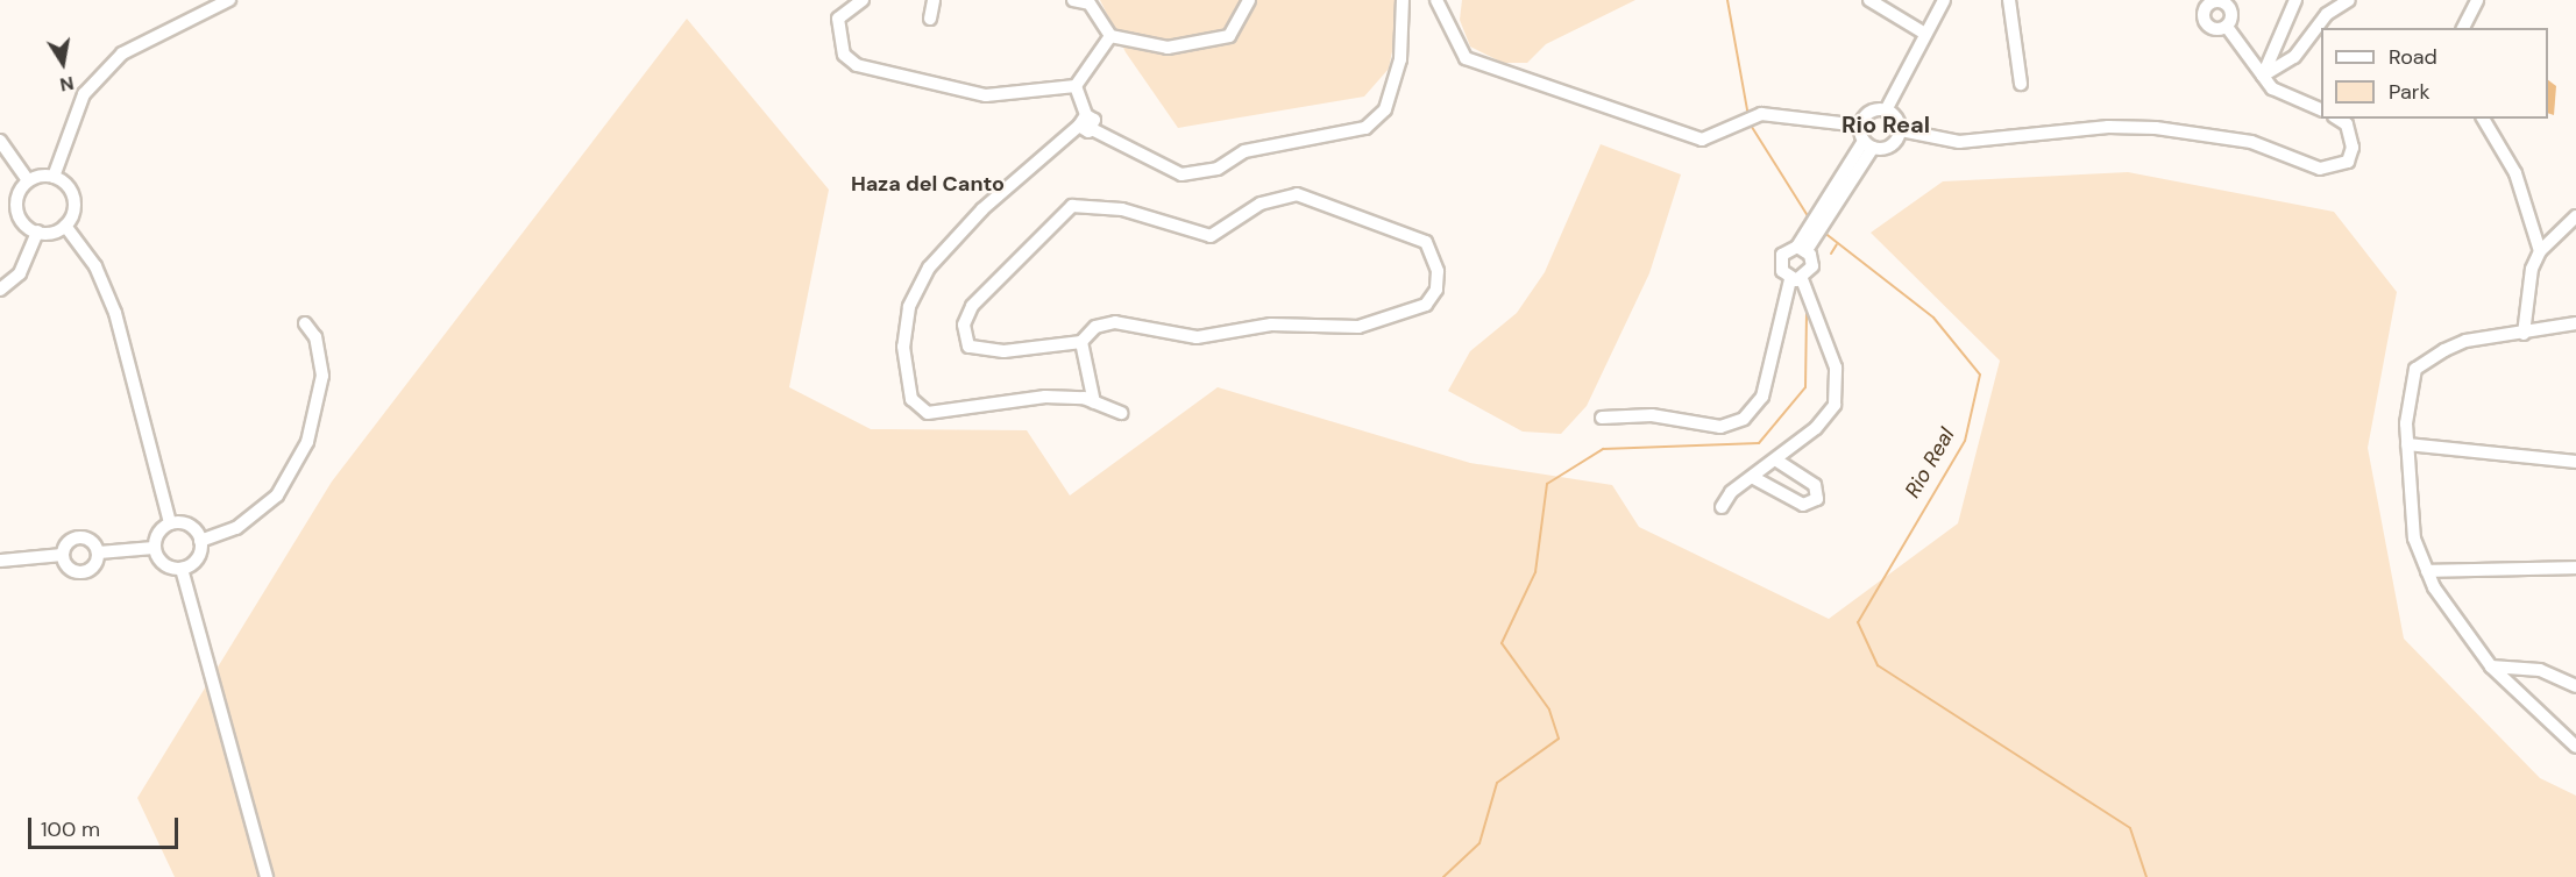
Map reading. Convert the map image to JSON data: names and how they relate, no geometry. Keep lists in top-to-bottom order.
{
  "districts": ["Rio Real", "Haza del Canto"],
  "water": ["Rio Real"],
  "legend": ["Road", "Park"],
  "scale_bar": "100 m",
  "north": "bottom"
}
